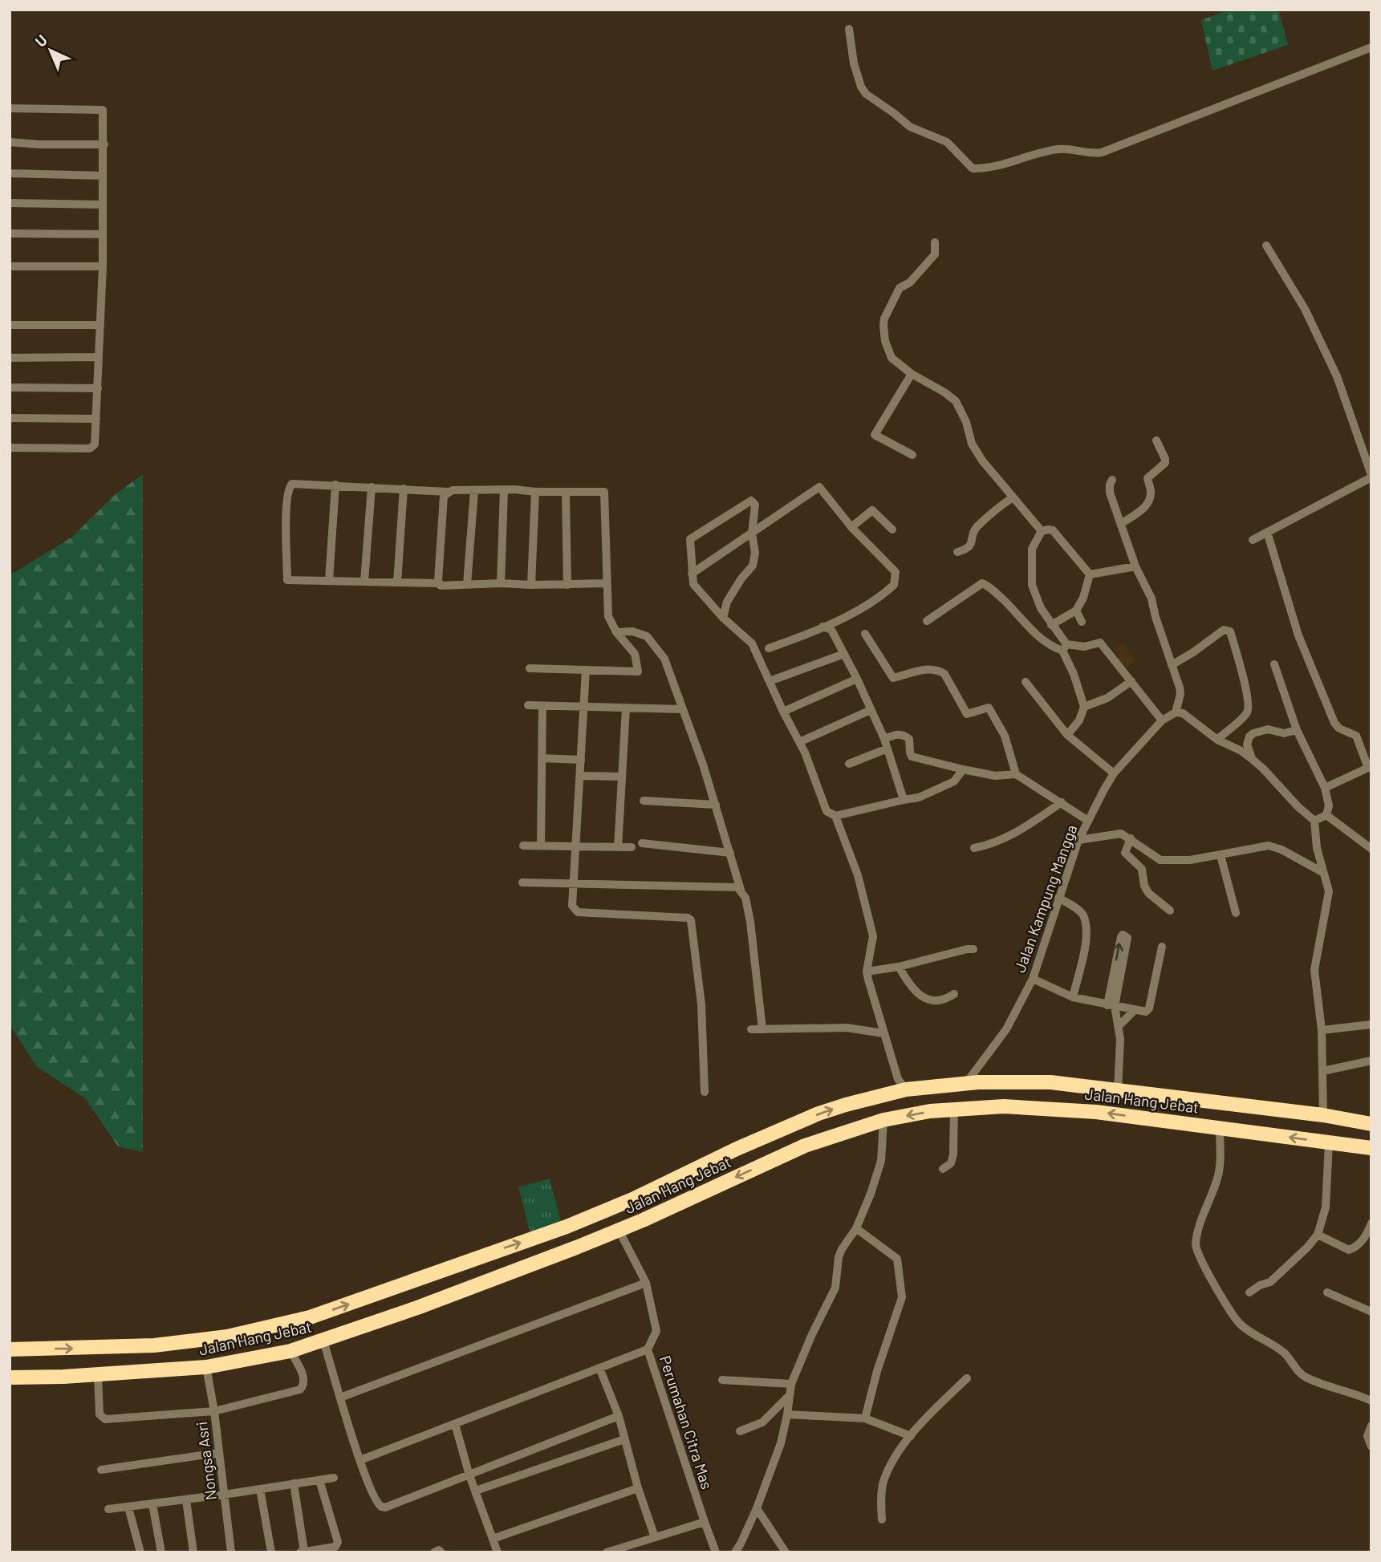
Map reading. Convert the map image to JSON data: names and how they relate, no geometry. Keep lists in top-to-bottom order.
{
  "streets": {
    "highway": ["Jalan Hang Jebat"],
    "street": ["Jalan Kampung Mangga", "Perumahan Citra Mas", "Nongsa Asri"]
  },
  "crossings": [
    ["Jalan Hang Jebat", "Nongsa Asri"]
  ],
  "north": "top left"
}
